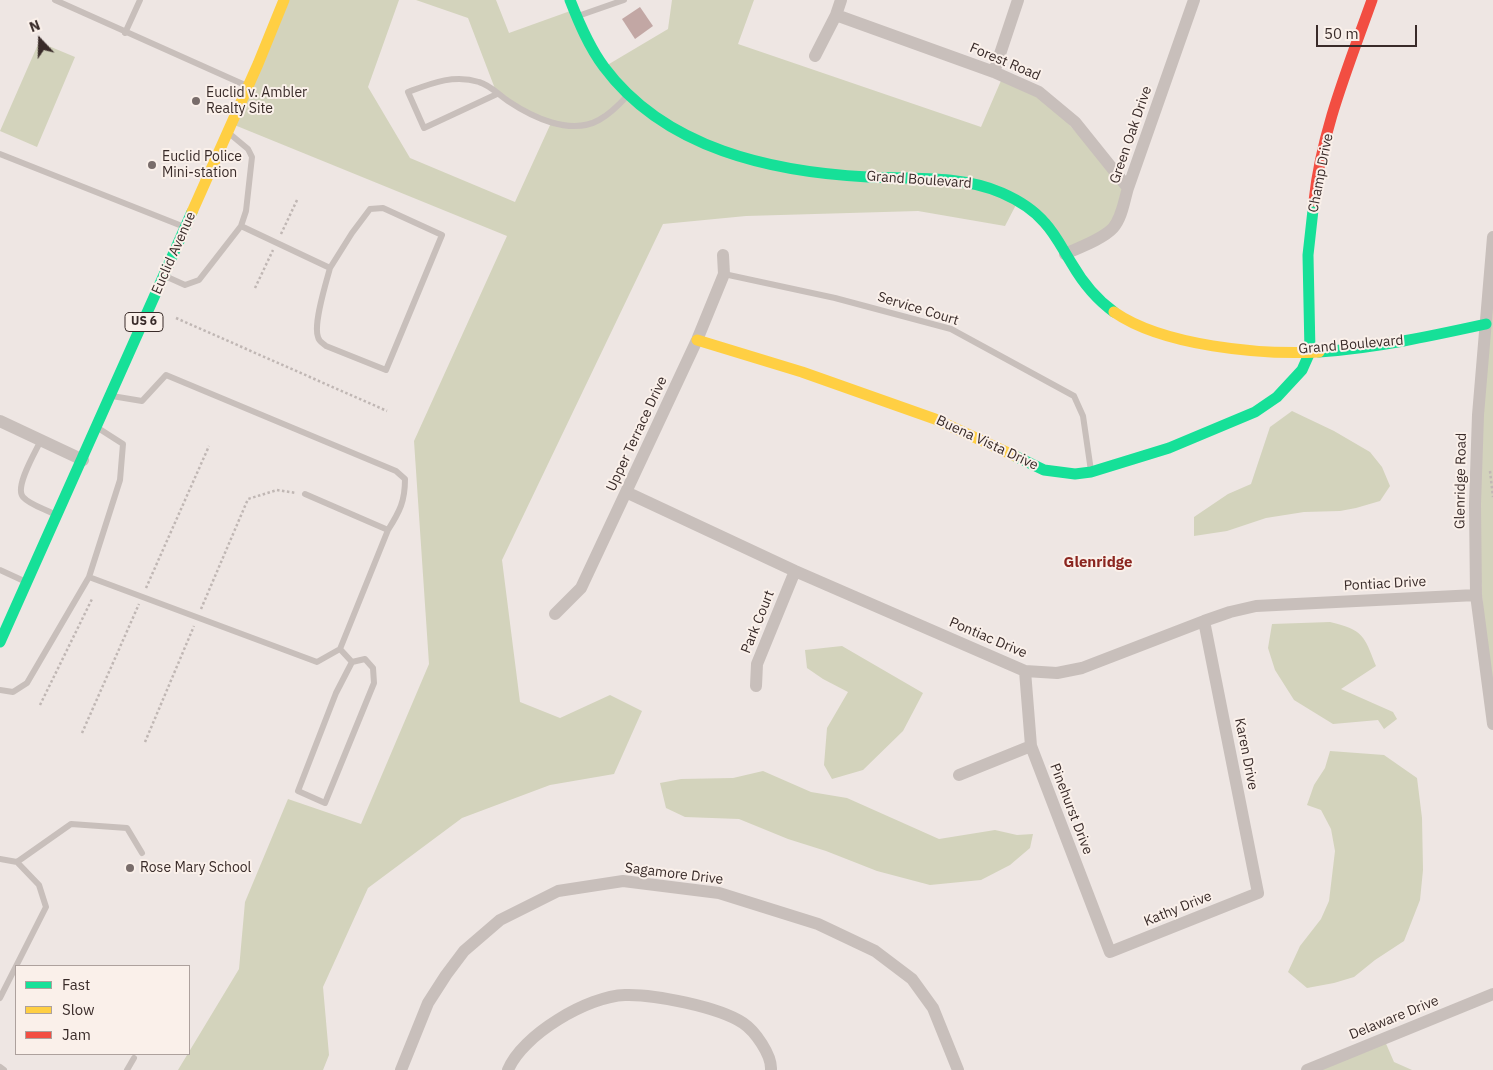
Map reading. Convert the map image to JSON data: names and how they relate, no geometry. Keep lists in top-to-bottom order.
{
  "streets": {
    "street": [
      "Forest Road",
      "Green Oak Drive",
      "Champ Drive",
      "Grand Boulevard",
      "Euclid Avenue",
      "US 6",
      "Upper Terrace Drive",
      "Buena Vista Drive",
      "Glenridge Road",
      "Pontiac Drive",
      "Park Court",
      "Karen Drive",
      "Pinehurst Drive",
      "Sagamore Drive",
      "Kathy Drive",
      "Delaware Drive"
    ],
    "lane": ["Service Court"]
  },
  "crossings": [
    ["Forest Road", "Green Oak Drive"],
    ["Green Oak Drive", "Grand Boulevard"],
    ["Champ Drive", "Grand Boulevard"],
    ["Champ Drive", "Buena Vista Drive"],
    ["Grand Boulevard", "Buena Vista Drive"],
    ["Grand Boulevard", "Glenridge Road"],
    ["Service Court", "Upper Terrace Drive"],
    ["Service Court", "Buena Vista Drive"],
    ["Upper Terrace Drive", "Buena Vista Drive"],
    ["Upper Terrace Drive", "Pontiac Drive"],
    ["Glenridge Road", "Pontiac Drive"],
    ["Pontiac Drive", "Park Court"],
    ["Pontiac Drive", "Karen Drive"],
    ["Pontiac Drive", "Pinehurst Drive"],
    ["Karen Drive", "Kathy Drive"],
    ["Pinehurst Drive", "Kathy Drive"]
  ],
  "districts": ["Glenridge"],
  "places": ["Euclid v. Ambler Realty Site", "Euclid Police Mini-station", "Rose Mary School"],
  "legend": ["Fast", "Slow", "Jam"],
  "scale_bar": "50 m",
  "north": "top"
}
